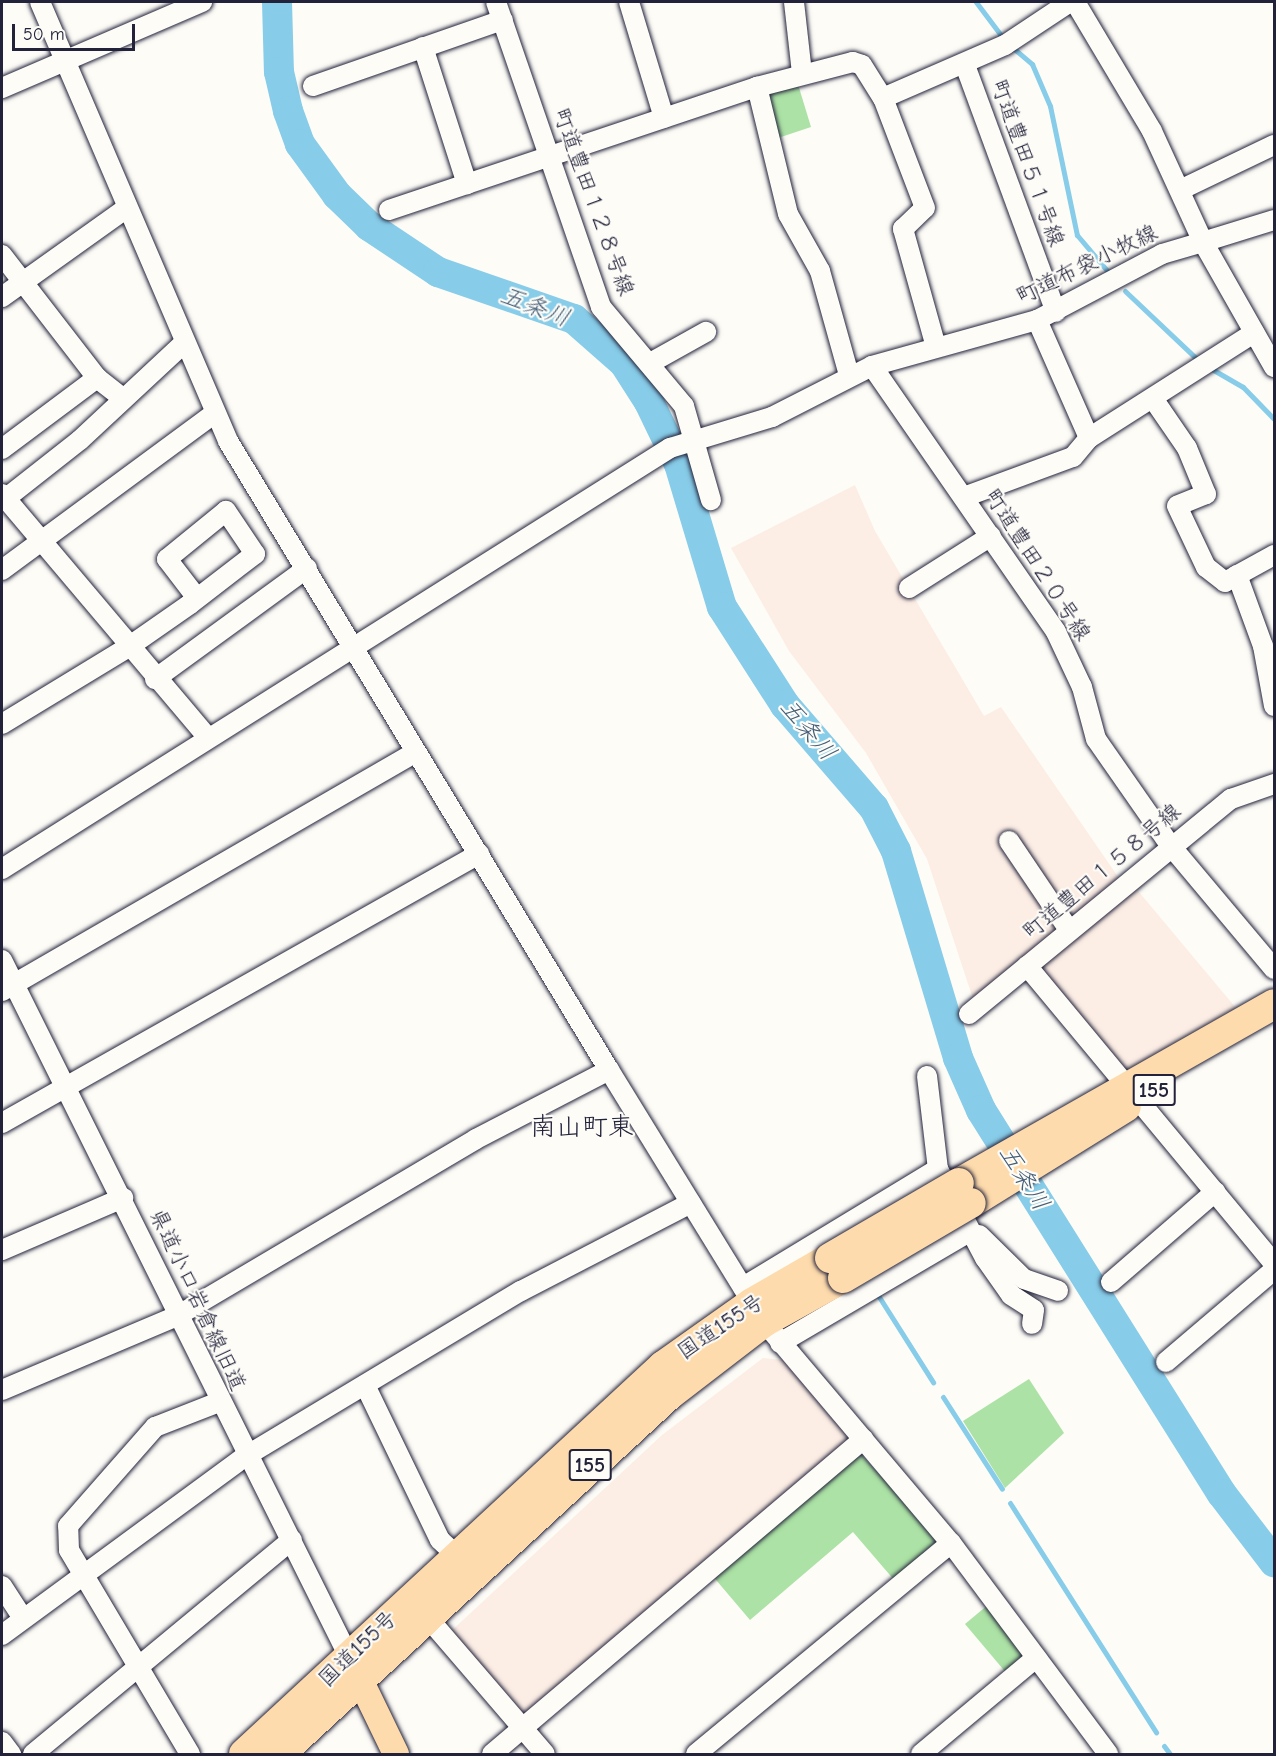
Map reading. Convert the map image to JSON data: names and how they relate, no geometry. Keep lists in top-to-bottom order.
{
  "streets": {
    "highway": ["155", "国道155号"],
    "street": [
      "町道豊田５１号線",
      "町道豊田１２８号線",
      "町道布袋小牧線",
      "町道豊田２０号線",
      "町道豊田１５８号線",
      "県道小口岩倉線旧道"
    ]
  },
  "crossings": [
    ["町道豊田５１号線", "町道布袋小牧線"],
    ["町道豊田１２８号線", "町道布袋小牧線"],
    ["町道布袋小牧線", "町道豊田２０号線"],
    ["町道豊田２０号線", "町道豊田１５８号線"],
    ["県道小口岩倉線旧道", "国道155号"]
  ],
  "districts": ["南山町東"],
  "water": ["五条川"],
  "scale_bar": "50 m"
}
